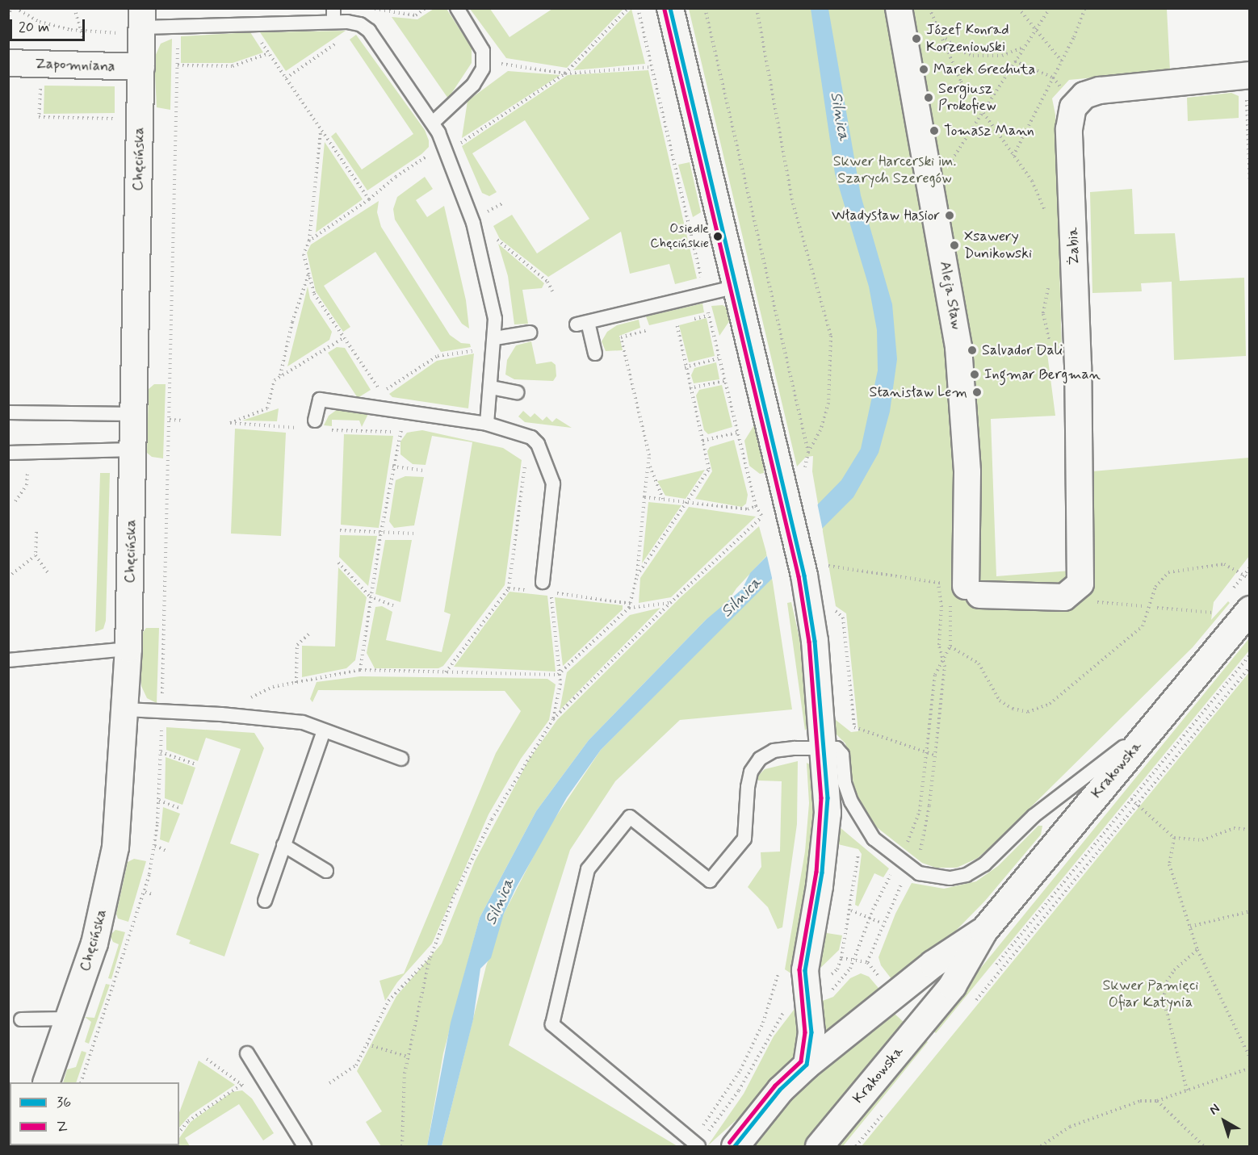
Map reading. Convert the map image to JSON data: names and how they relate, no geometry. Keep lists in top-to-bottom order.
{
  "streets": {
    "street": [
      "Zapomniana",
      "Chęcińska",
      "Żabia",
      "Aleja Sław",
      "Krakowska"
    ]
  },
  "crossings": [
    ["Zapomniana", "Chęcińska"],
    ["Żabia", "Aleja Sław"]
  ],
  "water": ["Silnica"],
  "parks": ["Skwer Harcerski im. Szarych Szeregów", "Skwer Pamięci Ofiar Katynia"],
  "places": [
    "Józef Konrad Korzeniowski",
    "Marek Grechuta",
    "Sergiusz Prokofiew",
    "Tomasz Mann",
    "Władysław Hasior",
    "Osiedle Chęcińskie",
    "Xsawery Dunikowski",
    "Salvador Dali",
    "Ingmar Bergman",
    "Stanisław Lem"
  ],
  "lines": ["transit line 36", "transit line Z"],
  "legend": ["36", "Z"],
  "scale_bar": "20 m",
  "north": "top left"
}
